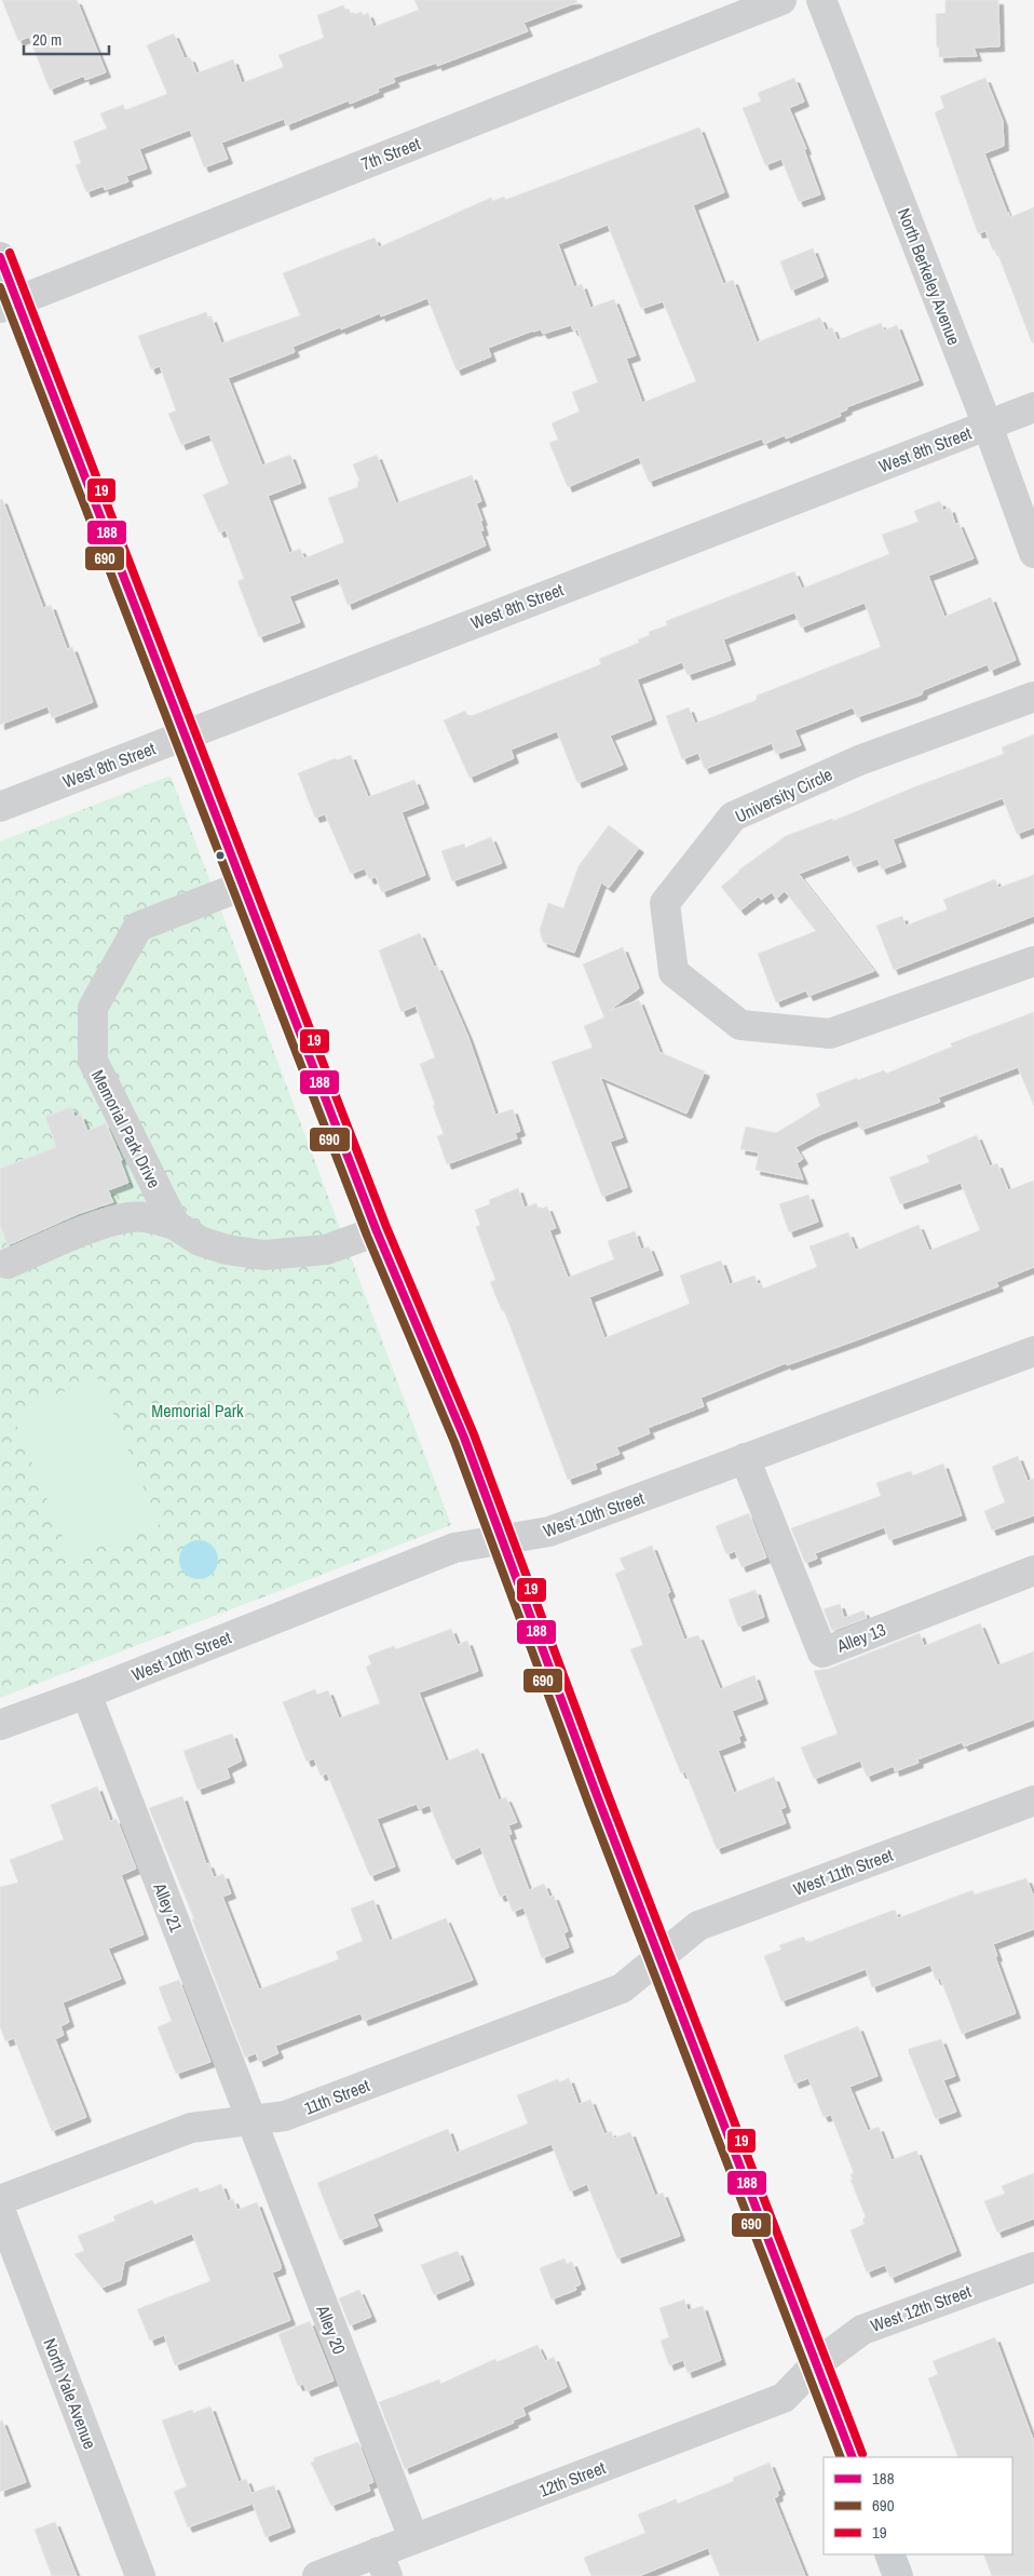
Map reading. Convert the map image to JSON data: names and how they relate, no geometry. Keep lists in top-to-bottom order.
{
  "streets": {
    "street": [
      "7th Street",
      "North Berkeley Avenue",
      "West 8th Street",
      "University Circle",
      "Memorial Park Drive",
      "West 10th Street",
      "Alley 13",
      "West 11th Street",
      "Alley 21",
      "11th Street",
      "West 12th Street",
      "Alley 20",
      "North Yale Avenue",
      "12th Street"
    ]
  },
  "crossings": [
    ["North Berkeley Avenue", "West 8th Street"],
    ["West 10th Street", "Alley 13"],
    ["West 10th Street", "Alley 21"],
    ["West 11th Street", "11th Street"],
    ["Alley 21", "11th Street"],
    ["Alley 21", "Alley 20"],
    ["11th Street", "Alley 20"],
    ["West 12th Street", "12th Street"],
    ["Alley 20", "12th Street"]
  ],
  "parks": ["Memorial Park"],
  "lines": ["transit line 19", "transit line 188", "transit line 690"],
  "legend": ["188", "690", "19"],
  "scale_bar": "20 m"
}
